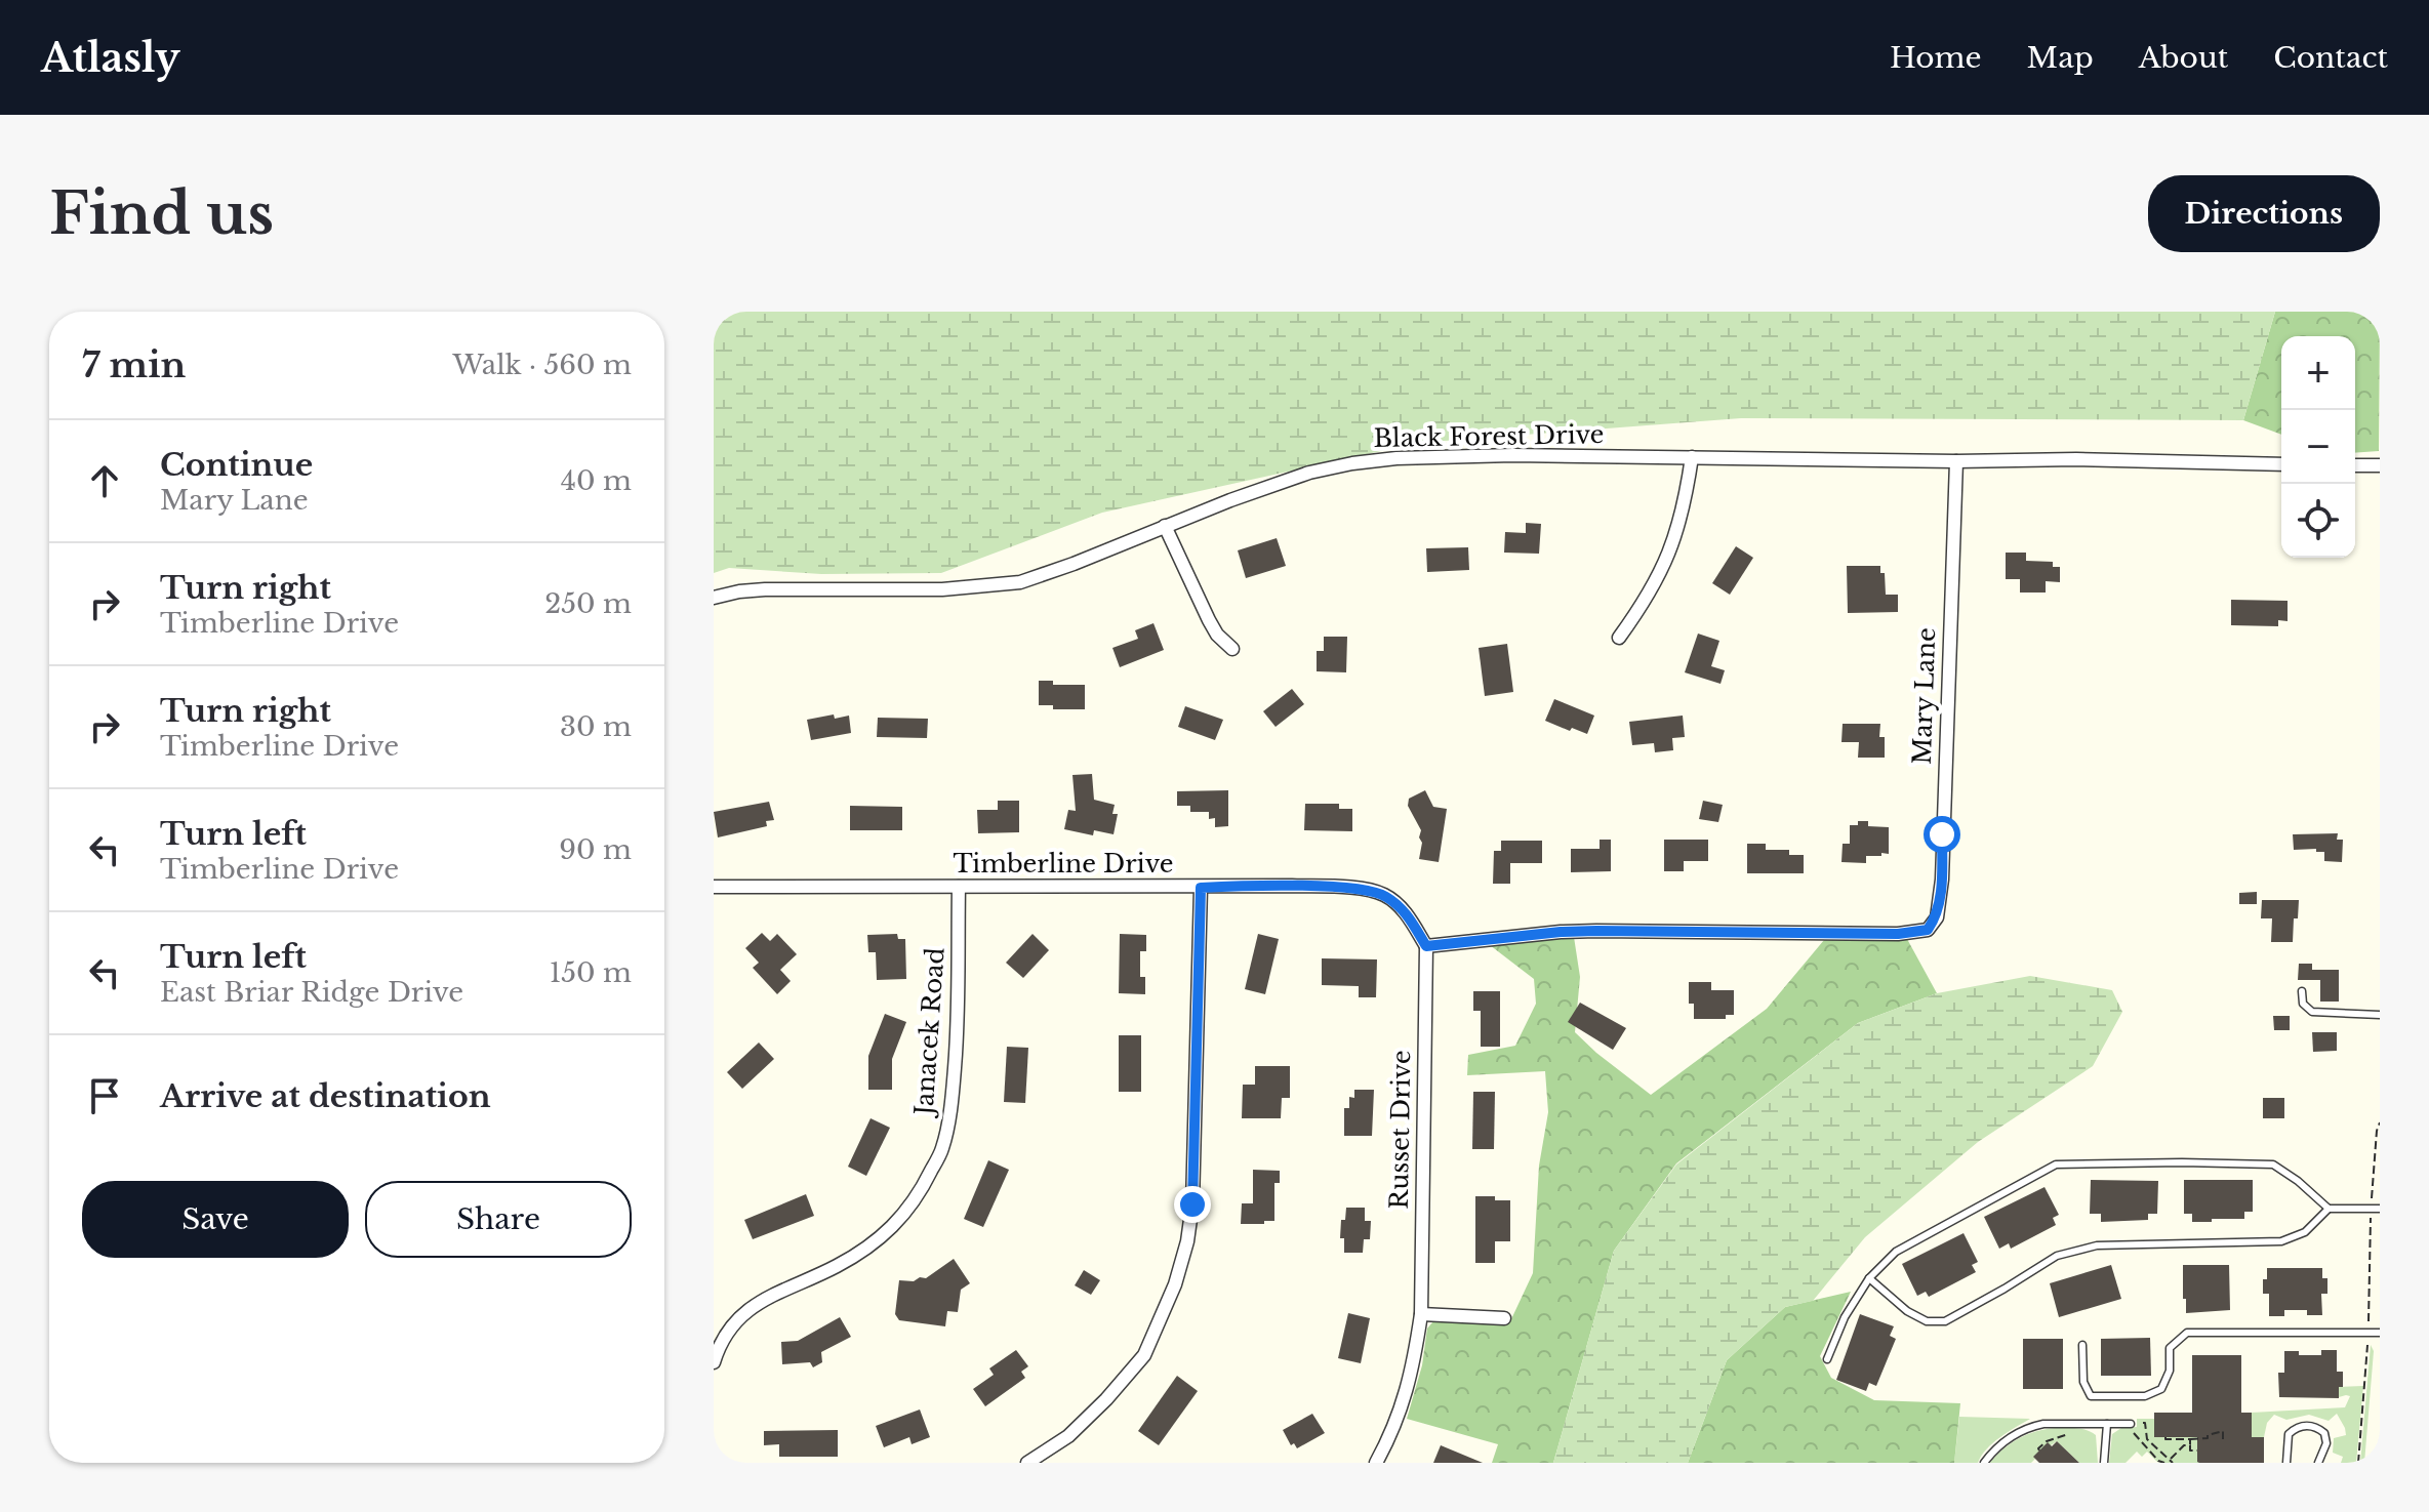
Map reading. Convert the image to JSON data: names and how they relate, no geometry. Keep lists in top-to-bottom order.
{
  "streets": {
    "street": [
      "Black Forest Drive",
      "Mary Lane",
      "Timberline Drive",
      "Janacek Road",
      "Russet Drive"
    ]
  },
  "crossings": [
    ["Black Forest Drive", "Mary Lane"],
    ["Mary Lane", "Timberline Drive"],
    ["Mary Lane", "Russet Drive"],
    ["Timberline Drive", "Janacek Road"],
    ["Timberline Drive", "Russet Drive"]
  ],
  "page": {
    "header": "Atlasly",
    "nav": [
      "Home",
      "Map",
      "About",
      "Contact"
    ],
    "buttons": [
      "Directions",
      ["Save", "Share"]
    ],
    "title": "Find us",
    "heading": ["7 min", "Walk · 560 m"],
    "map_buttons": ["+", "−"],
    "list": [
      ["Continue", "Mary Lane", "40 m"],
      ["Turn right", "Timberline Drive", "250 m"],
      ["Turn right", "Timberline Drive", "30 m"],
      ["Turn left", "Timberline Drive", "90 m"],
      ["Turn left", "East Briar Ridge Drive", "150 m"],
      "Arrive at destination"
    ]
  }
}
